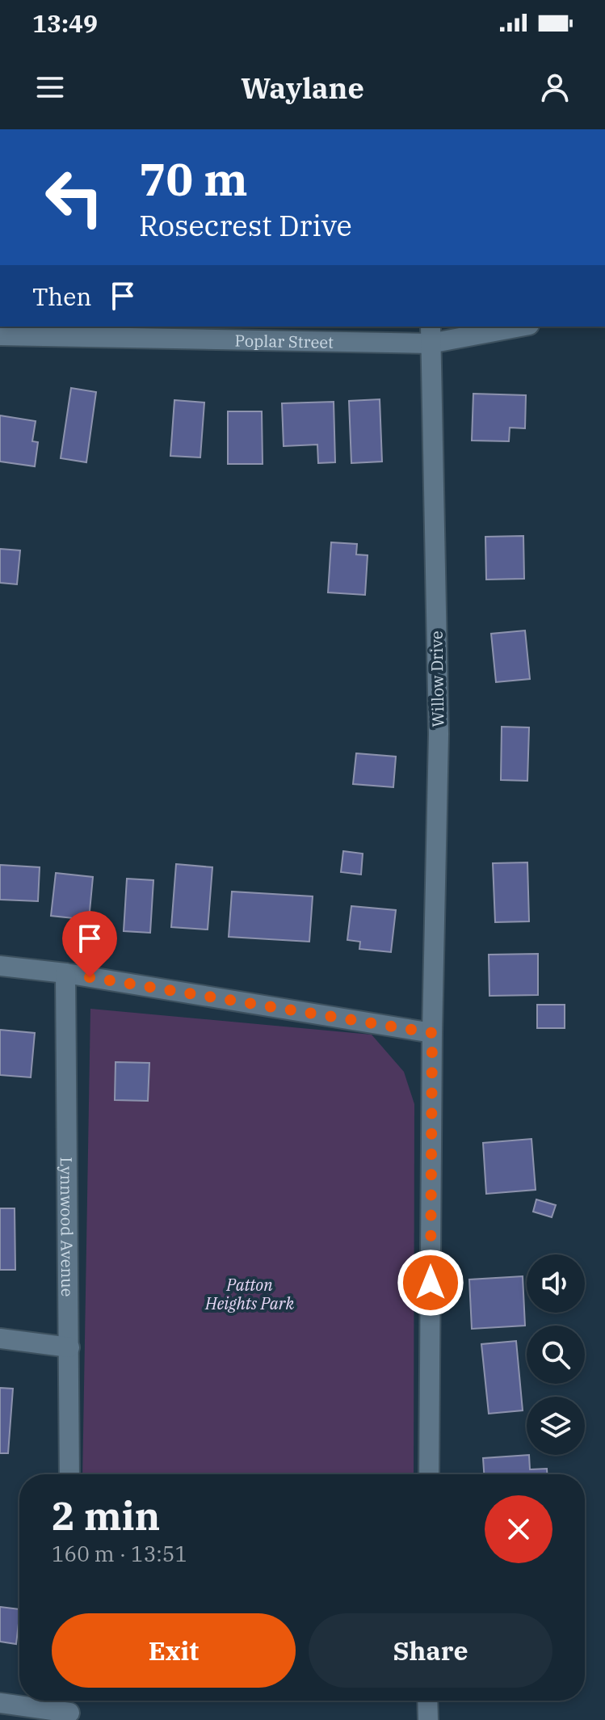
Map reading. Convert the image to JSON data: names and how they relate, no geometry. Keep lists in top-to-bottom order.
{
  "streets": {
    "street": ["Poplar Street", "Willow Drive", "Lynnwood Avenue"]
  },
  "crossings": [
    ["Poplar Street", "Willow Drive"]
  ],
  "parks": ["Patton Heights Park"],
  "page": {
    "status": "13:49",
    "header": "Waylane",
    "turn": ["70 m", "Rosecrest Drive"],
    "then": "Then",
    "heading": ["2 min", "160 m · 13:51"],
    "buttons": ["Exit", "Share"]
  }
}
